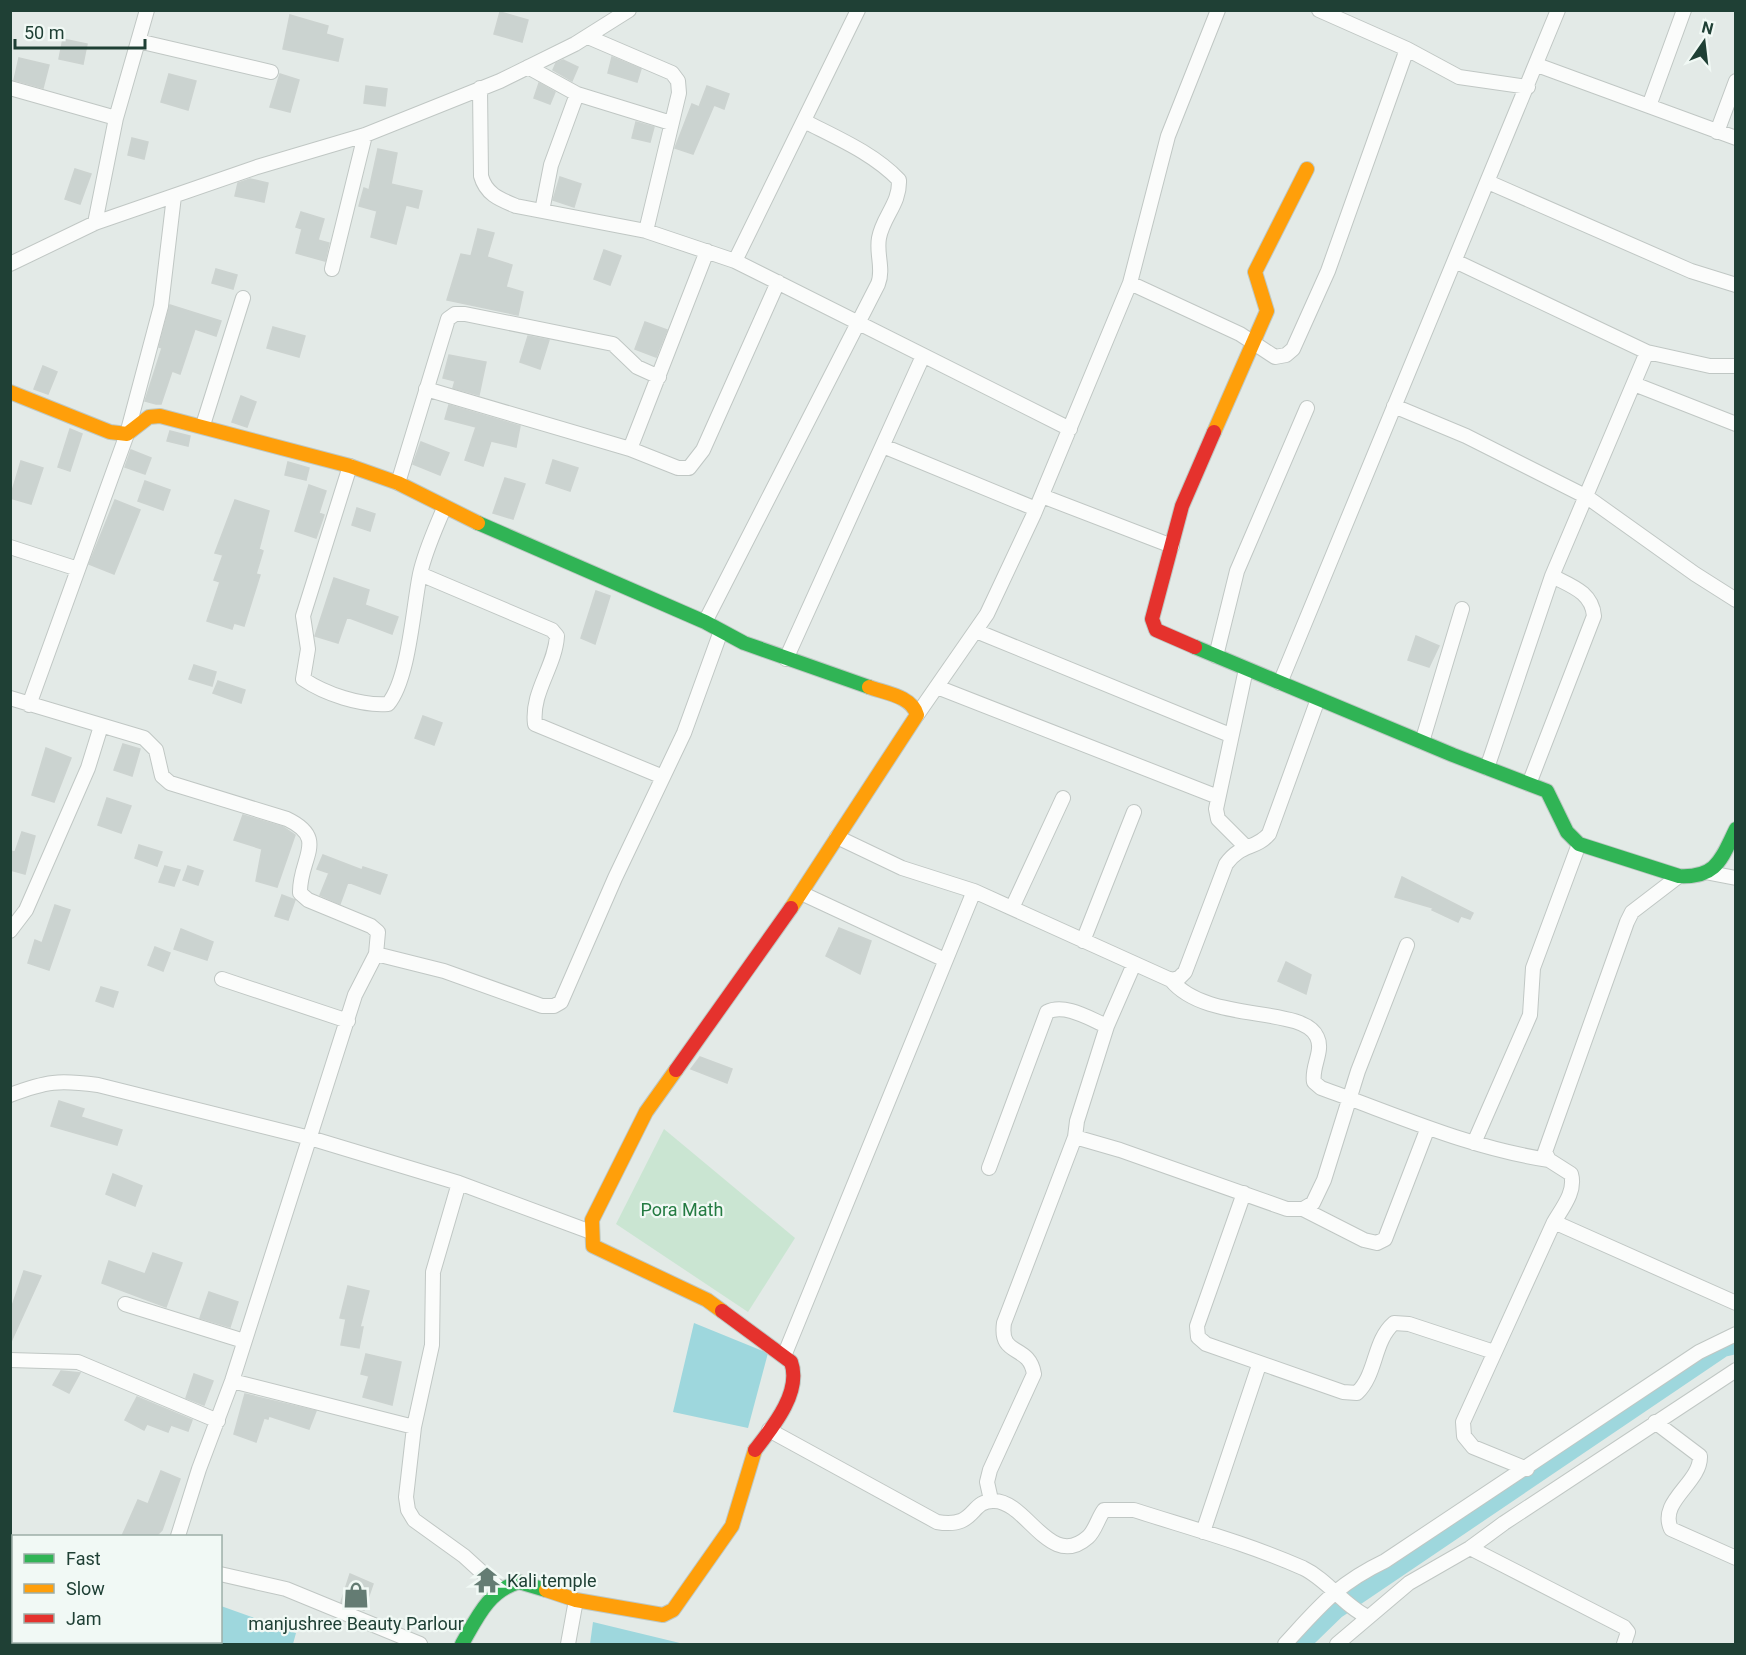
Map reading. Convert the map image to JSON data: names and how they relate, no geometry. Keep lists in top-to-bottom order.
{
  "parks": ["Pora Math"],
  "places": {
    "temple": ["Kali temple"],
    "shop": ["manjushree Beauty Parlour"]
  },
  "legend": ["Fast", "Slow", "Jam"],
  "scale_bar": "50 m",
  "north": "top"
}
